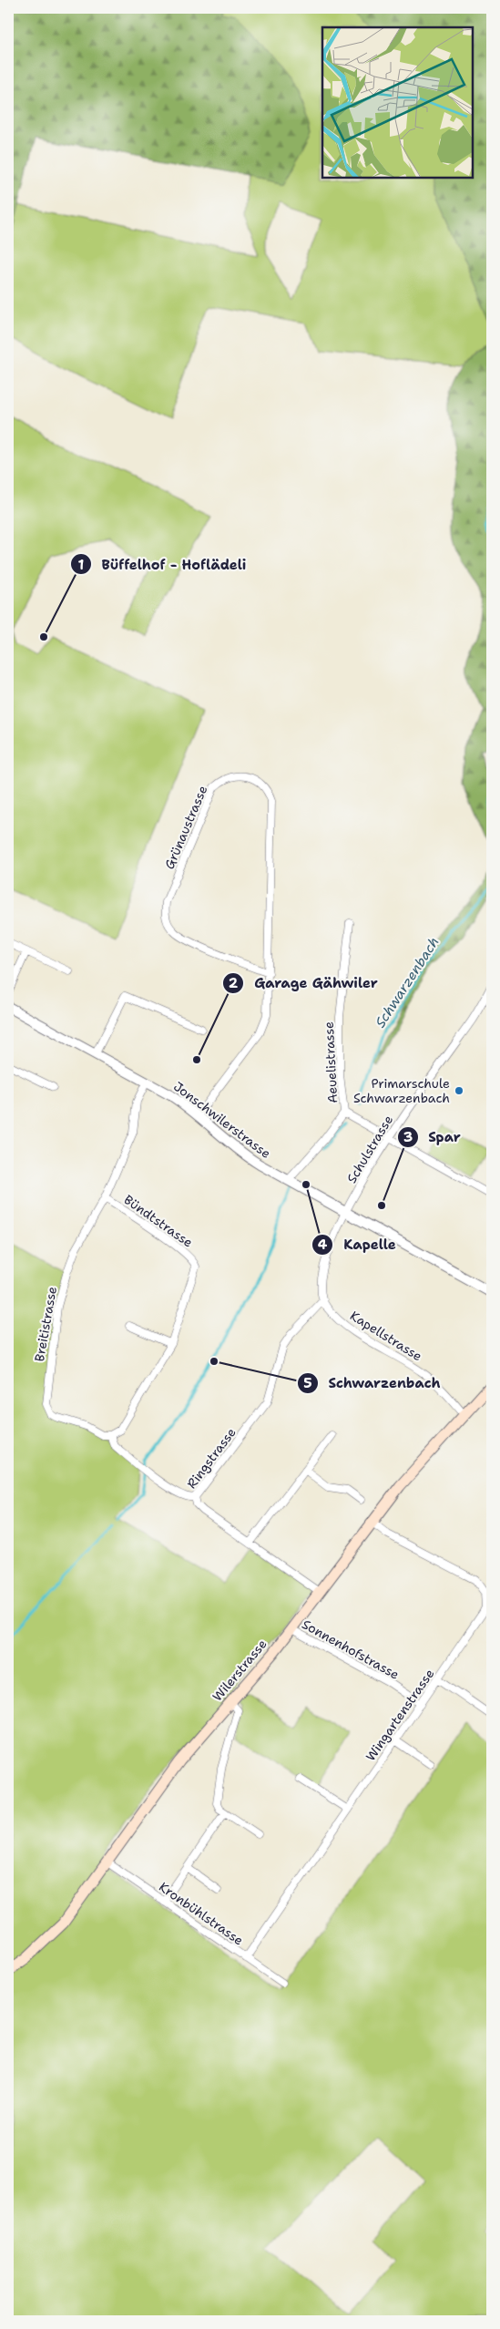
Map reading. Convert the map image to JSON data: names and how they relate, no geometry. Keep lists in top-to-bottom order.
{
  "streets": {
    "main road": ["Wilerstrasse"],
    "street": [
      "Grünaustrasse",
      "Aeuelistrasse",
      "Jonschwilerstrasse",
      "Schulstrasse",
      "Bündtstrasse",
      "Breitistrasse",
      "Kapellstrasse",
      "Ringstrasse",
      "Sonnenhofstrasse",
      "Wingartenstrasse",
      "Kronbühlstrasse"
    ]
  },
  "crossings": [
    ["Grünaustrasse", "Jonschwilerstrasse"],
    ["Aeuelistrasse", "Jonschwilerstrasse"],
    ["Jonschwilerstrasse", "Schulstrasse"],
    ["Jonschwilerstrasse", "Breitistrasse"],
    ["Bündtstrasse", "Breitistrasse"],
    ["Kapellstrasse", "Ringstrasse"],
    ["Kapellstrasse", "Wilerstrasse"],
    ["Ringstrasse", "Wilerstrasse"],
    ["Sonnenhofstrasse", "Wilerstrasse"],
    ["Sonnenhofstrasse", "Wingartenstrasse"],
    ["Wilerstrasse", "Wingartenstrasse"],
    ["Wilerstrasse", "Kronbühlstrasse"],
    ["Wingartenstrasse", "Kronbühlstrasse"]
  ],
  "water": ["Schwarzenbach"],
  "places": [
    "Büffelhof - Hoflädeli",
    "Garage Gähwiler",
    "Primarschule Schwarzenbach",
    "Kapelle",
    "Spar",
    "Schwarzenbach"
  ]
}
